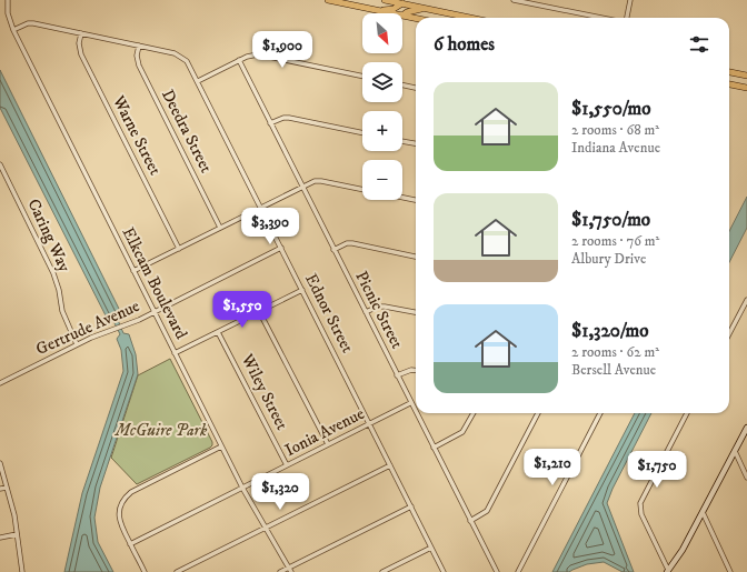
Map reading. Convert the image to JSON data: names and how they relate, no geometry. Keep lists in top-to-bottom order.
{
  "streets": {
    "street": [
      "Deedra Street",
      "Warne Street",
      "Caring Way",
      "Elkcam Boulevard",
      "Picnic Street",
      "Ednor Street",
      "Gertrude Avenue",
      "Wiley Street",
      "Ionia Avenue"
    ]
  },
  "crossings": [
    ["Deedra Street", "Ednor Street"],
    ["Warne Street", "Ednor Street"],
    ["Caring Way", "Gertrude Avenue"],
    ["Elkcam Boulevard", "Ednor Street"],
    ["Elkcam Boulevard", "Gertrude Avenue"],
    ["Elkcam Boulevard", "Ionia Avenue"],
    ["Picnic Street", "Ionia Avenue"],
    ["Ednor Street", "Gertrude Avenue"],
    ["Ednor Street", "Ionia Avenue"],
    ["Wiley Street", "Ionia Avenue"]
  ],
  "parks": ["McGuire Park"],
  "north": "bottom right",
  "page": {
    "map_buttons": ["+", "−"],
    "heading": "6 homes",
    "price": [
      "$1,900",
      "$3,390",
      "$1,550",
      "$1,210",
      "$1,750",
      "$1,320"
    ],
    "list": [
      {
        "name": "$1,550/mo",
        "note": "2 rooms · 68 m² · Indiana Avenue"
      },
      {
        "name": "$1,750/mo",
        "note": "2 rooms · 76 m² · Albury Drive"
      },
      {
        "name": "$1,320/mo",
        "note": "2 rooms · 62 m² · Bersell Avenue"
      }
    ]
  }
}
